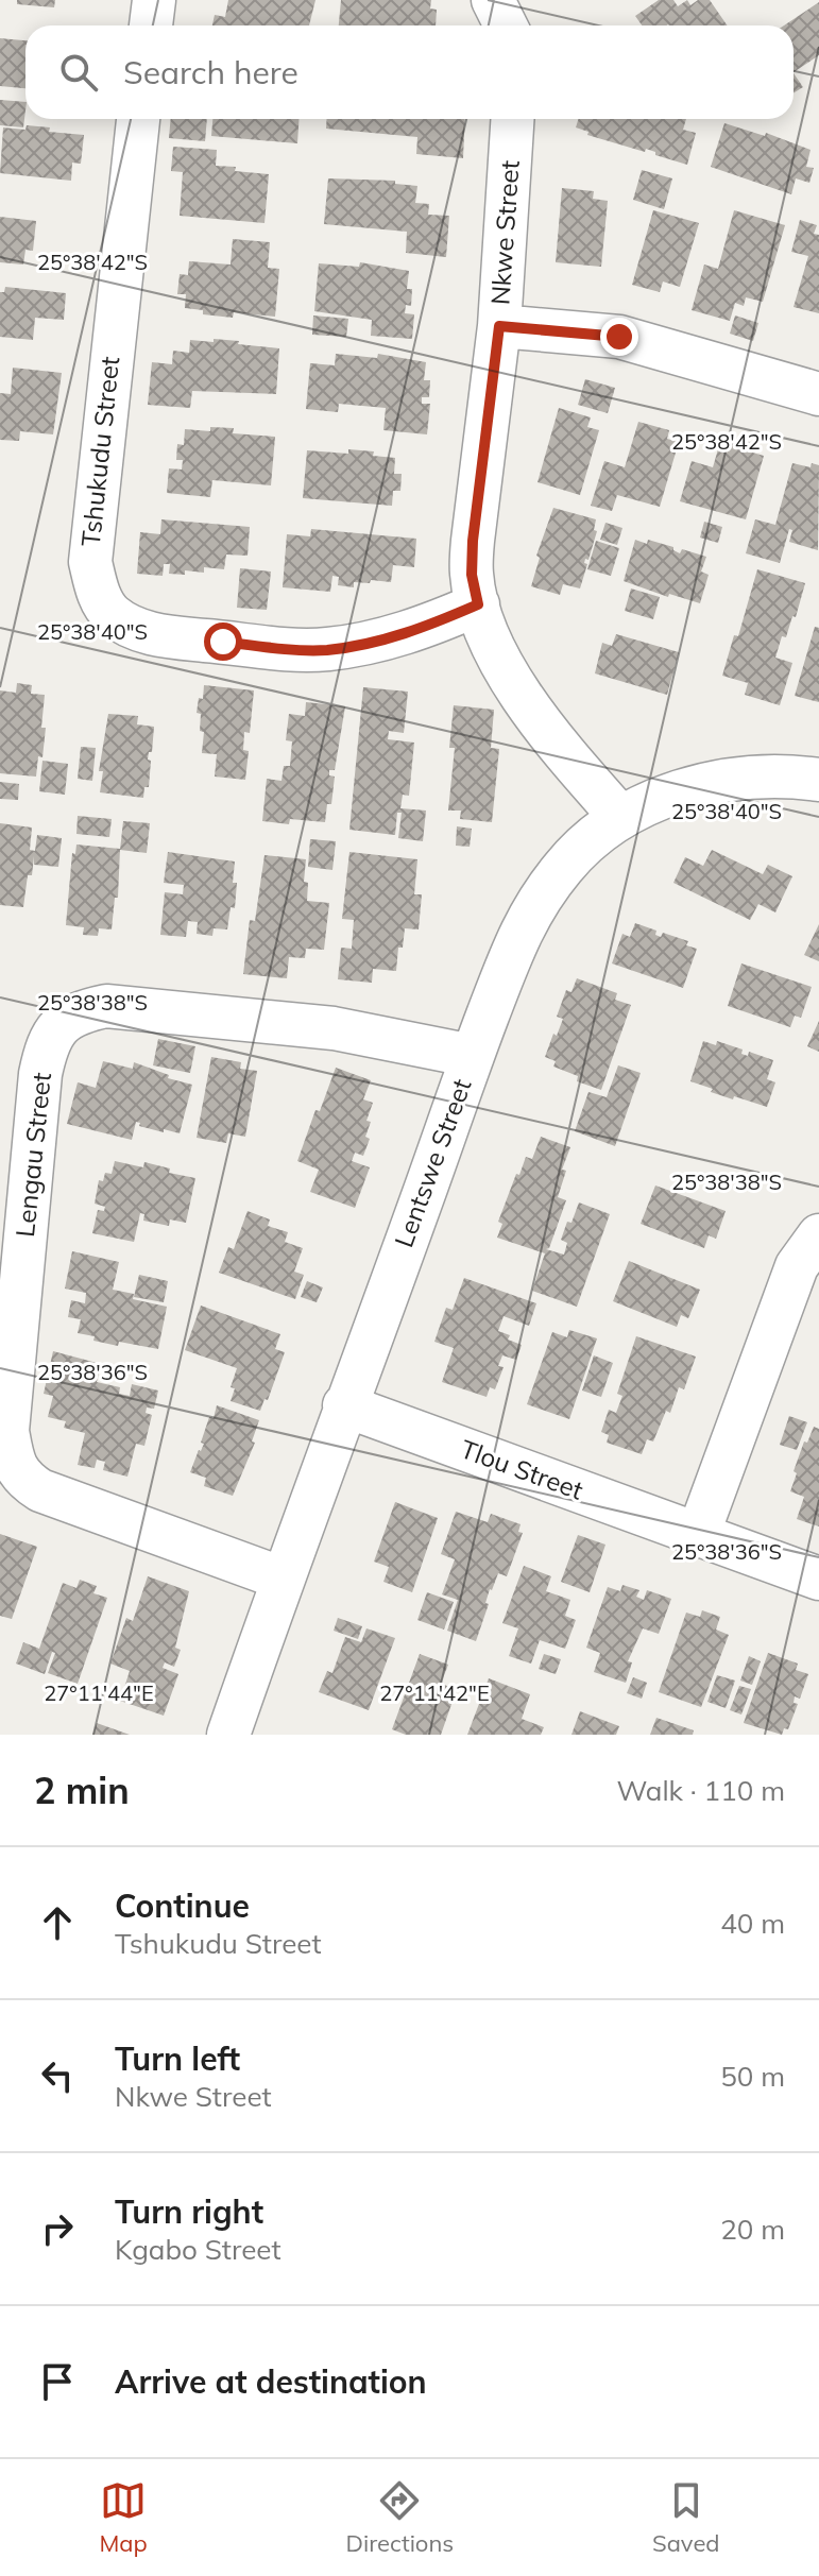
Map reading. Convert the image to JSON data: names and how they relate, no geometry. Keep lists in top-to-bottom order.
{
  "streets": {
    "street": [
      "Nkwe Street",
      "Tshukudu Street",
      "Lengau Street",
      "Lentswe Street",
      "Tlou Street"
    ]
  },
  "crossings": [
    ["Nkwe Street", "Tshukudu Street"],
    ["Nkwe Street", "Lentswe Street"],
    ["Lengau Street", "Lentswe Street"],
    ["Lentswe Street", "Tlou Street"]
  ],
  "page": {
    "search": "Search here",
    "heading": ["2 min", "Walk · 110 m"],
    "list": [
      ["Continue", "Tshukudu Street", "40 m"],
      ["Turn left", "Nkwe Street", "50 m"],
      ["Turn right", "Kgabo Street", "20 m"],
      "Arrive at destination"
    ],
    "nav": ["Map", "Directions", "Saved"]
  },
  "coordinates": [
    "25°38'42\"S",
    "25°38'40\"S",
    "25°38'38\"S",
    "25°38'36\"S",
    "27°11'44\"E",
    "27°11'42\"E"
  ]
}
